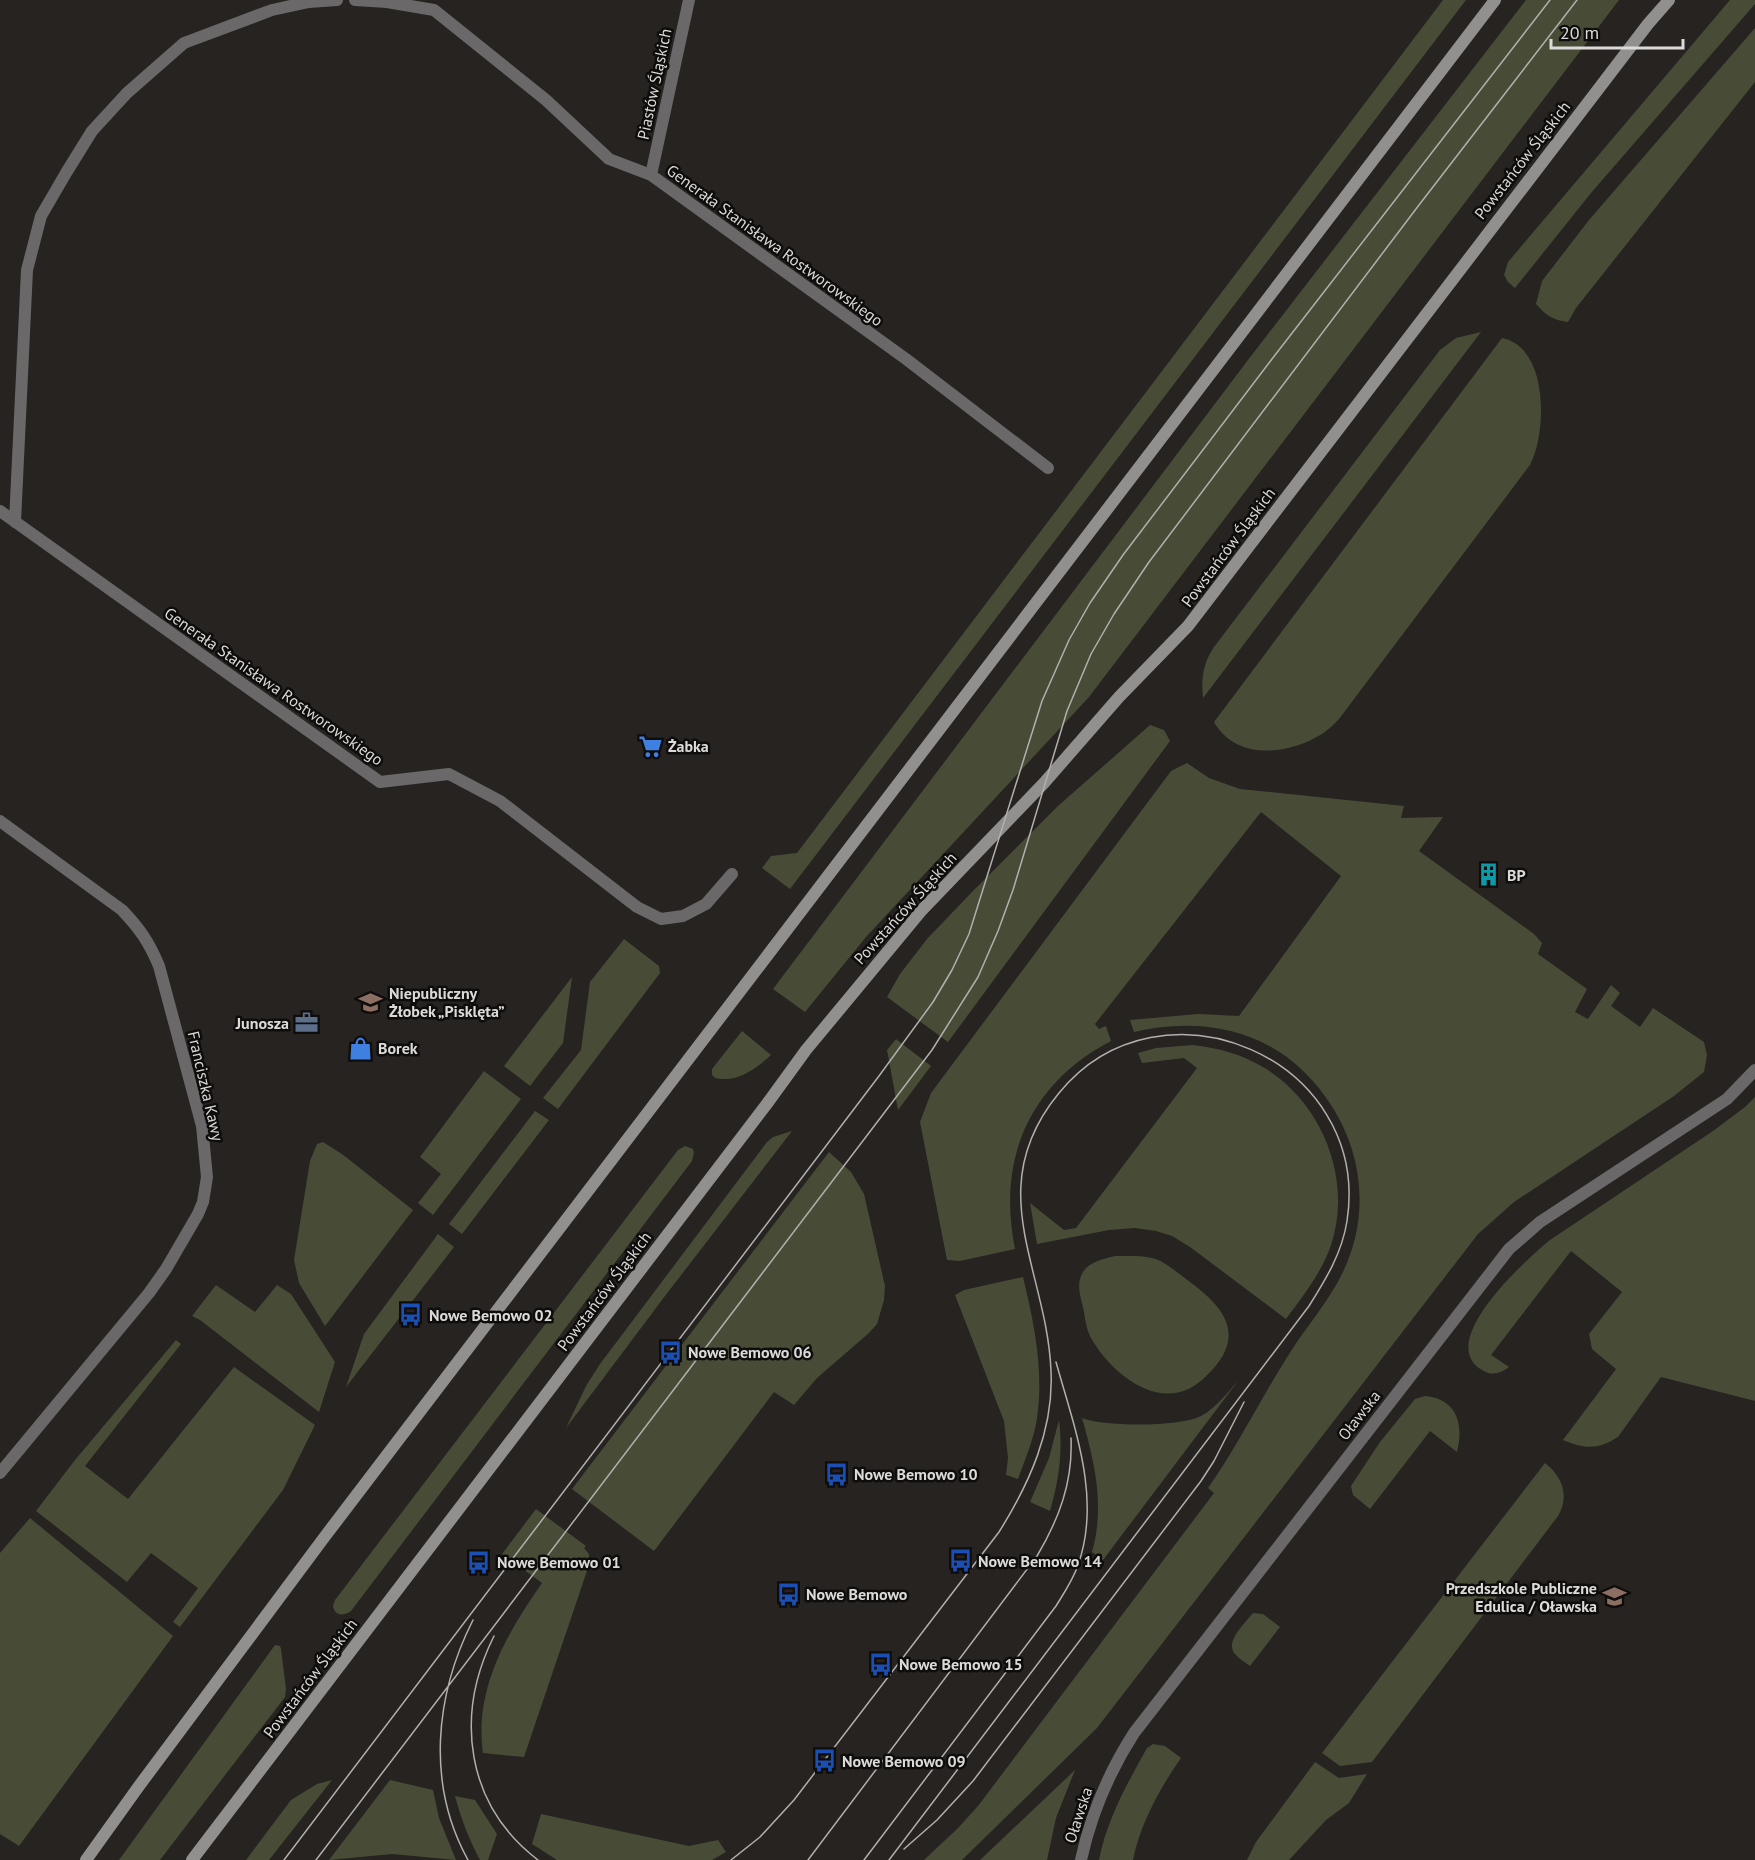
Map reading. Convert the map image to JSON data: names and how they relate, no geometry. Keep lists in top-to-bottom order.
{
  "streets": {
    "main road": ["Powstańców Śląskich"],
    "street": [
      "Piastów Śląskich",
      "Generała Stanisława Rostworowskiego",
      "Franciszka Kawy",
      "Oławska"
    ]
  },
  "crossings": [
    ["Piastów Śląskich", "Generała Stanisława Rostworowskiego"]
  ],
  "places": {
    "supermarket": ["Żabka"],
    "building": ["BP"],
    "school or university": ["Niepubliczny Żłobek „Pisklęta”", "Przedszkole Publiczne Edulica / Oławska"],
    "office": ["Junosza"],
    "shop": ["Borek"],
    "bus stop": [
      "Nowe Bemowo 02",
      "Nowe Bemowo 06",
      "Nowe Bemowo 10",
      "Nowe Bemowo 14",
      "Nowe Bemowo 01",
      "Nowe Bemowo",
      "Nowe Bemowo 15",
      "Nowe Bemowo 09"
    ]
  },
  "scale_bar": "20 m"
}
